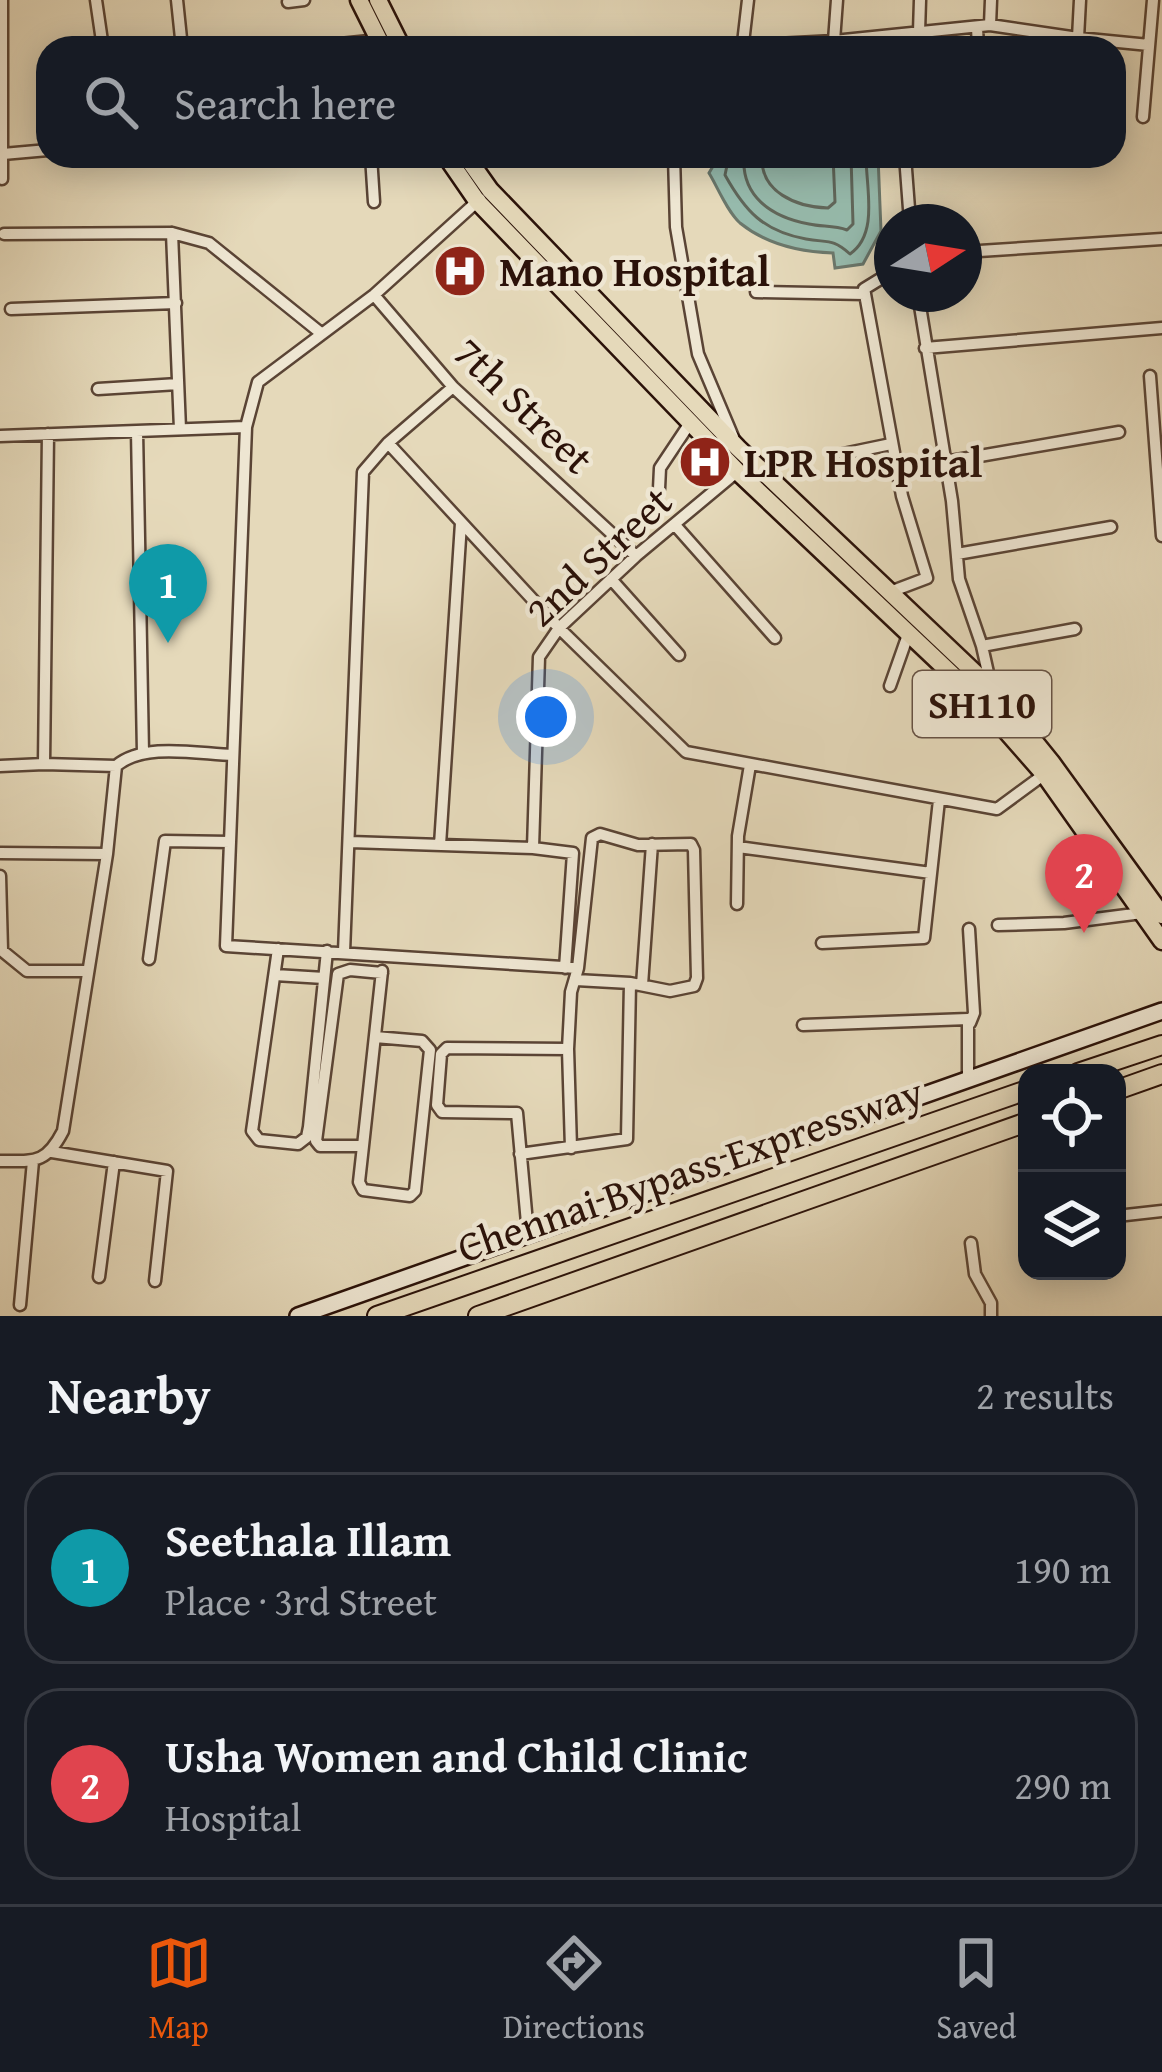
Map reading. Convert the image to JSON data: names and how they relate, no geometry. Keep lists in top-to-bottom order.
{
  "streets": {
    "highway": ["Chennai Bypass Expressway"],
    "main road": ["SH110"],
    "street": ["7th Street", "2nd Street"]
  },
  "crossings": [
    ["7th Street", "2nd Street"],
    ["2nd Street", "SH110"]
  ],
  "places": {
    "hospital": ["Mano Hospital", "LPR Hospital"]
  },
  "north": "right",
  "page": {
    "search": "Search here",
    "pins": ["1", "2"],
    "heading": ["Nearby", "2 results"],
    "list": [
      {
        "mark": "1",
        "name": "Seethala Illam",
        "note": "Place · 3rd Street",
        "value": "190 m"
      },
      {
        "mark": "2",
        "name": "Usha Women and Child Clinic",
        "note": "Hospital",
        "value": "290 m"
      }
    ],
    "nav": ["Map", "Directions", "Saved"]
  }
}
